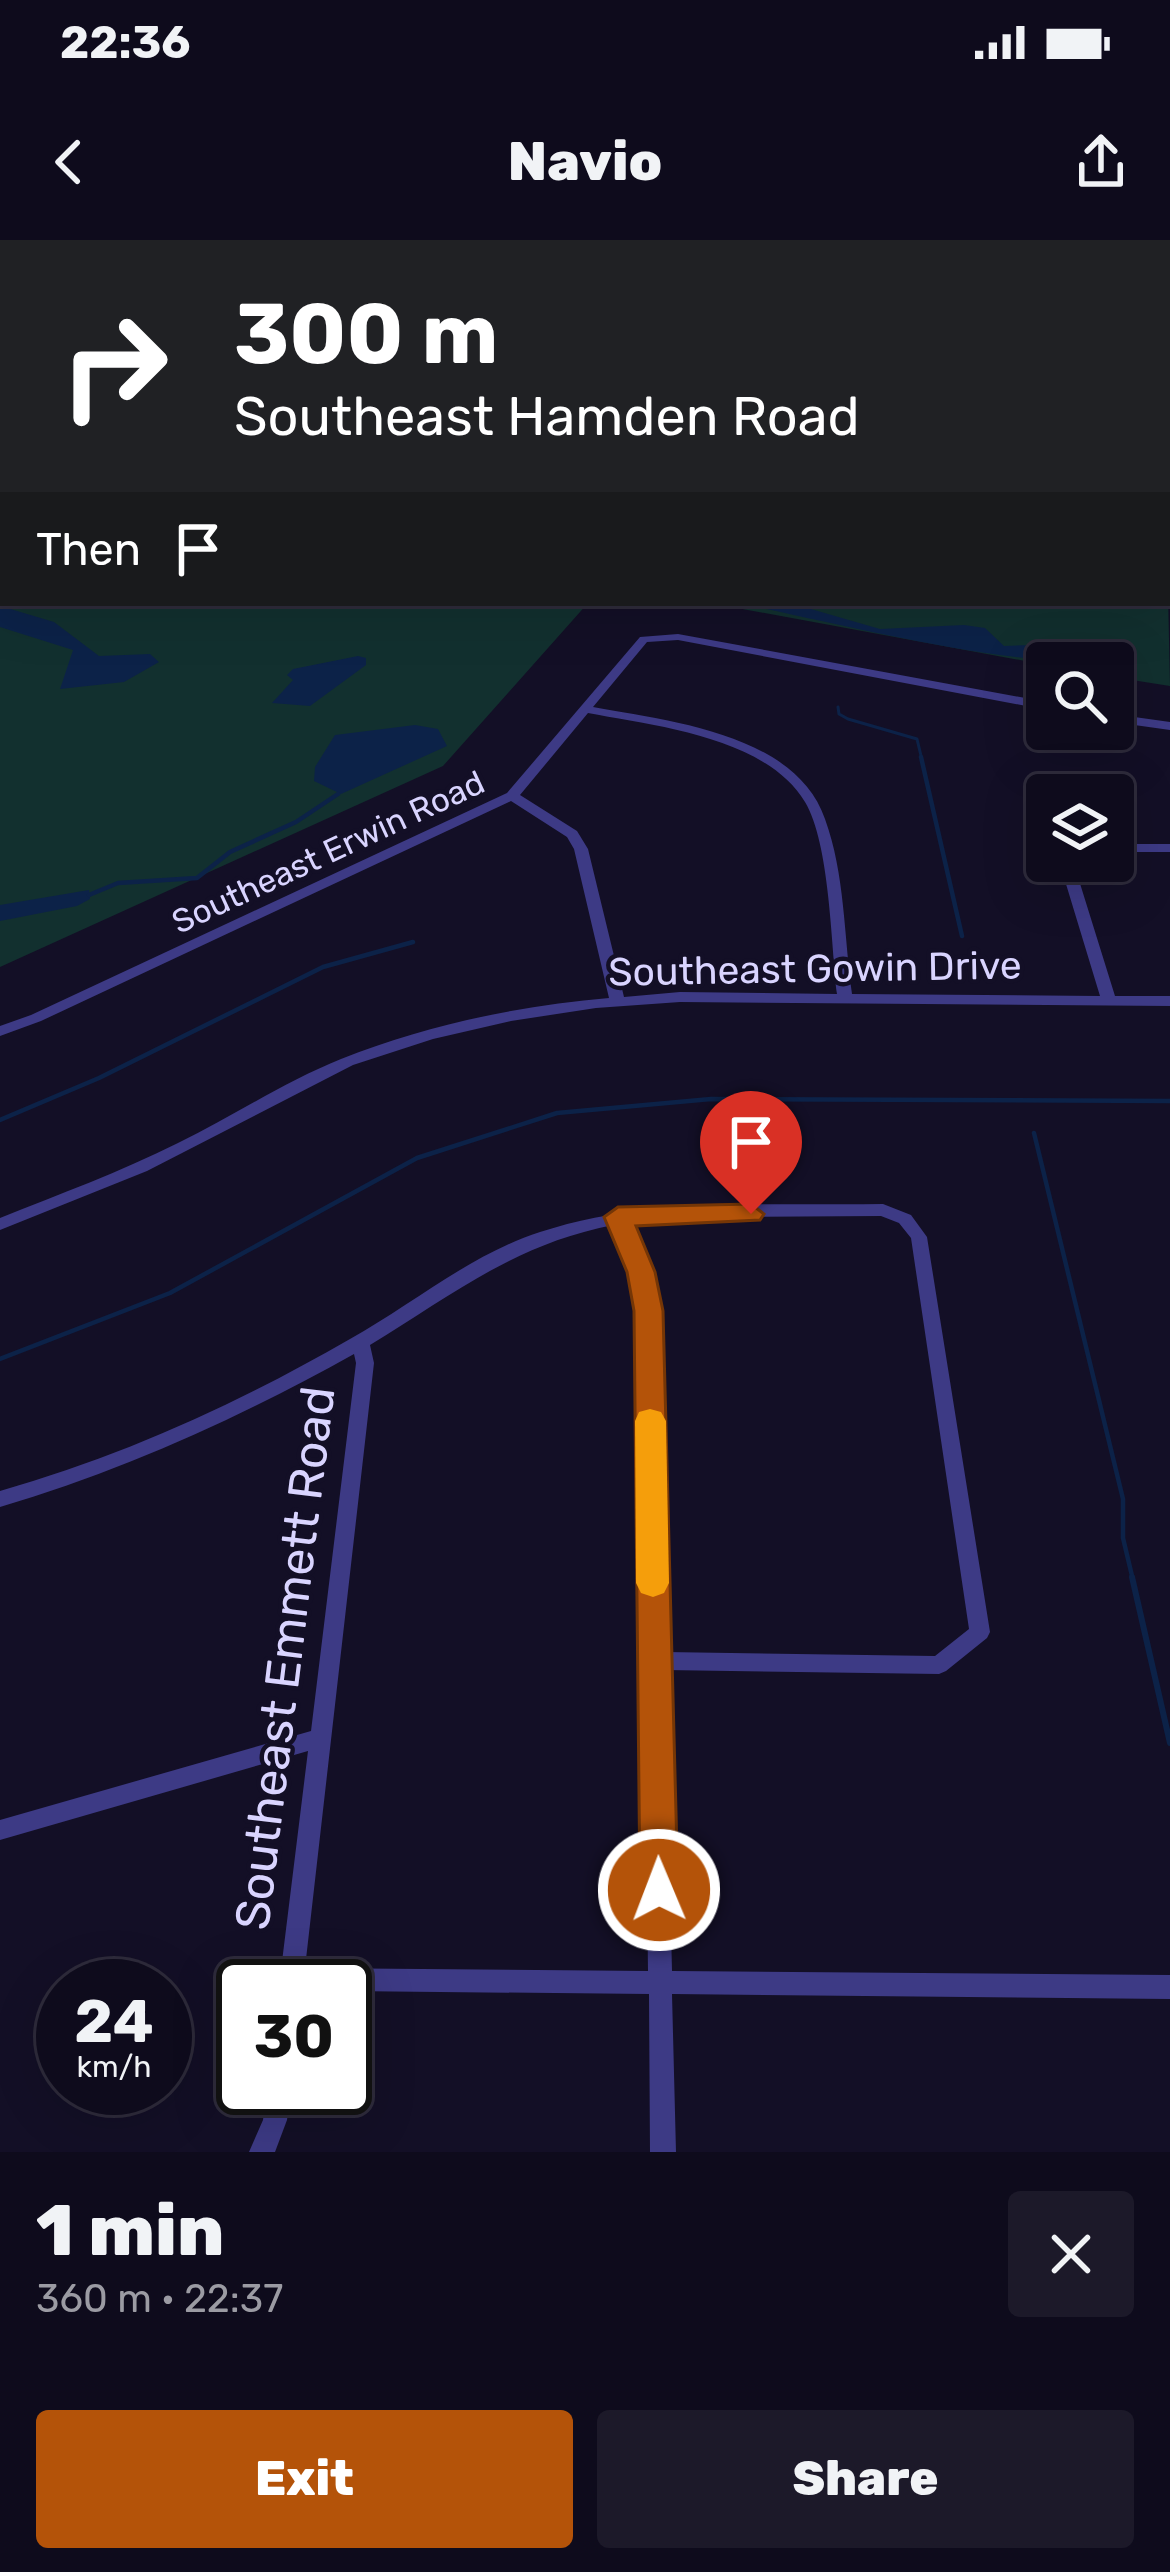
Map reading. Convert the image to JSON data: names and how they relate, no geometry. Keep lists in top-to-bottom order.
{
  "streets": {
    "street": ["Southeast Erwin Road", "Southeast Gowin Drive", "Southeast Emmett Road"]
  },
  "page": {
    "status": "22:36",
    "header": "Navio",
    "turn": ["300 m", "Southeast Hamden Road"],
    "then": "Then",
    "speed": "24 km/h",
    "limit": "30",
    "heading": ["1 min", "360 m · 22:37"],
    "buttons": ["Exit", "Share"]
  }
}
